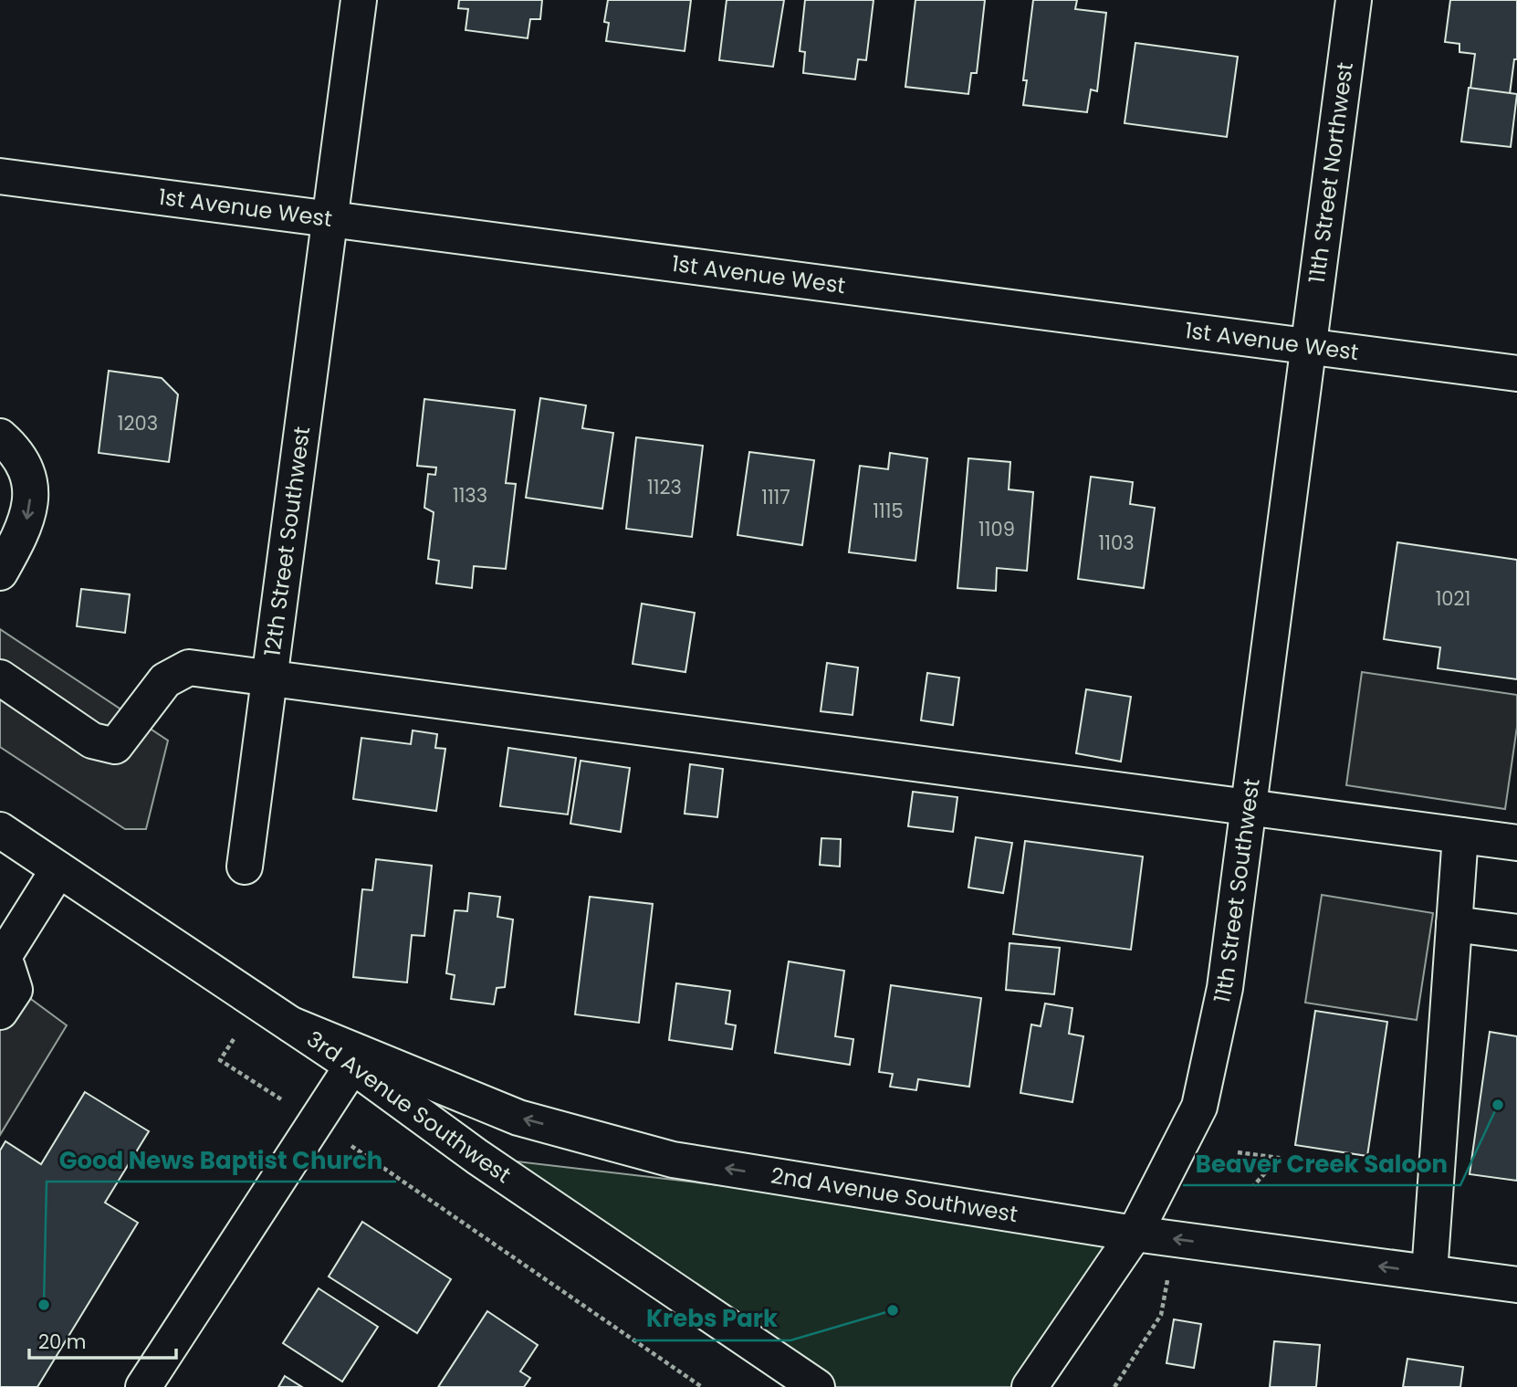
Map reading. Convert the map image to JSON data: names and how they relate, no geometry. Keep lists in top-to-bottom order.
{
  "streets": {
    "main road": [
      "11th Street Northwest",
      "1st Avenue West",
      "12th Street Southwest",
      "11th Street Southwest",
      "3rd Avenue Southwest",
      "2nd Avenue Southwest"
    ]
  },
  "crossings": [
    ["11th Street Northwest", "1st Avenue West"],
    ["11th Street Northwest", "11th Street Southwest"],
    ["1st Avenue West", "12th Street Southwest"],
    ["1st Avenue West", "11th Street Southwest"],
    ["11th Street Southwest", "2nd Avenue Southwest"],
    ["3rd Avenue Southwest", "2nd Avenue Southwest"]
  ],
  "one_way": ["2nd Avenue Southwest"],
  "places": ["Beaver Creek Saloon", "Good News Baptist Church", "Krebs Park"],
  "house_numbers": [
    "1203",
    "1123",
    "1133",
    "1117",
    "1115",
    "1109",
    "1103",
    "1021"
  ],
  "scale_bar": "20 m"
}
